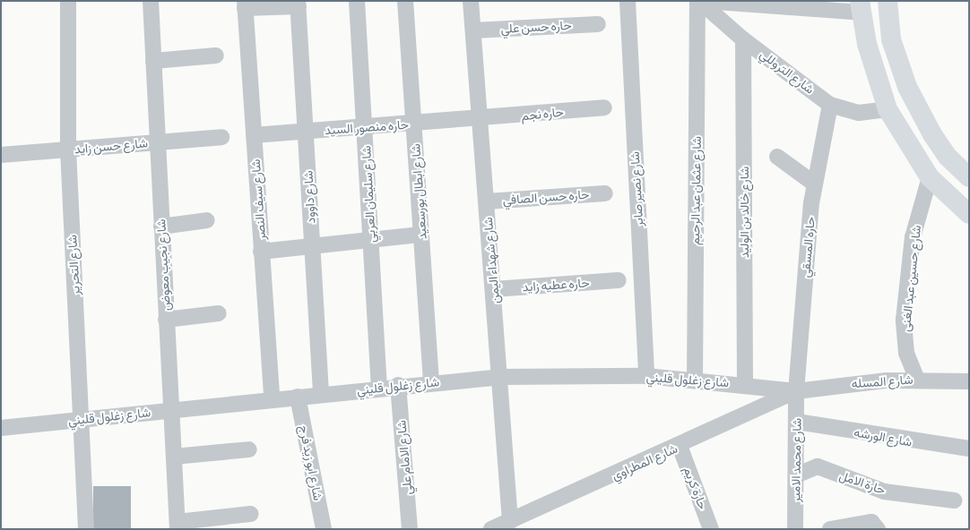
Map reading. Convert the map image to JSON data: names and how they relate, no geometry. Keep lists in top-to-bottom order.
{
  "streets": {
    "street": [
      "حاره حسن علي",
      "شارع التروللي",
      "حاره نجم",
      "حاره منصور السيد",
      "شارع حسن زايد",
      "شارع نصير صابر",
      "شارع عثمان عبد الرحيم",
      "شارع ابطال بورسعيد",
      "شارع سليمان العربي",
      "شارع داوود",
      "حاره حسن الصافي",
      "شارع سيف النصر",
      "شارع خالد بن الوليد",
      "حاره المسقي",
      "شارع شهداء اليمن",
      "شارع التحرير",
      "شارع نجيب معوض",
      "شارع حسين عبد الغنى",
      "حاره عطيه زايد",
      "شارع زغلول قليني",
      "شارع المسله",
      "شارع الورشه",
      "شارع الامام علي",
      "شارع محمد الامير",
      "شارع المطراوي",
      "شارع ابو زيد فرج",
      "حارة الامل",
      "حارة كريم"
    ]
  },
  "crossings": [
    ["حاره حسن علي", "شارع شهداء اليمن"],
    ["شارع التروللي", "شارع عثمان عبد الرحيم"],
    ["شارع التروللي", "شارع خالد بن الوليد"],
    ["شارع التروللي", "حاره المسقي"],
    ["حاره نجم", "حاره منصور السيد"],
    ["حاره نجم", "شارع شهداء اليمن"],
    ["حاره منصور السيد", "شارع ابطال بورسعيد"],
    ["حاره منصور السيد", "شارع سليمان العربي"],
    ["حاره منصور السيد", "شارع داوود"],
    ["حاره منصور السيد", "شارع سيف النصر"],
    ["حاره منصور السيد", "شارع شهداء اليمن"],
    ["شارع حسن زايد", "شارع التحرير"],
    ["شارع حسن زايد", "شارع نجيب معوض"],
    ["شارع نصير صابر", "شارع زغلول قليني"],
    ["شارع عثمان عبد الرحيم", "شارع زغلول قليني"],
    ["شارع ابطال بورسعيد", "شارع زغلول قليني"],
    ["شارع سليمان العربي", "شارع زغلول قليني"],
    ["شارع داوود", "شارع زغلول قليني"],
    ["حاره حسن الصافي", "شارع شهداء اليمن"],
    ["شارع سيف النصر", "شارع زغلول قليني"],
    ["شارع خالد بن الوليد", "شارع زغلول قليني"],
    ["حاره المسقي", "شارع زغلول قليني"],
    ["حاره المسقي", "شارع المسله"],
    ["حاره المسقي", "شارع محمد الامير"],
    ["حاره المسقي", "شارع المطراوي"],
    ["شارع شهداء اليمن", "حاره عطيه زايد"],
    ["شارع شهداء اليمن", "شارع زغلول قليني"],
    ["شارع شهداء اليمن", "شارع المطراوي"],
    ["شارع التحرير", "شارع زغلول قليني"],
    ["شارع نجيب معوض", "شارع زغلول قليني"],
    ["شارع حسين عبد الغنى", "شارع المسله"],
    ["شارع زغلول قليني", "شارع المسله"],
    ["شارع زغلول قليني", "شارع الامام علي"],
    ["شارع زغلول قليني", "شارع محمد الامير"],
    ["شارع زغلول قليني", "شارع المطراوي"],
    ["شارع زغلول قليني", "شارع ابو زيد فرج"],
    ["شارع المسله", "شارع محمد الامير"],
    ["شارع المسله", "شارع المطراوي"],
    ["شارع الورشه", "شارع محمد الامير"],
    ["شارع محمد الامير", "شارع المطراوي"],
    ["شارع محمد الامير", "حارة الامل"],
    ["شارع المطراوي", "حارة كريم"]
  ]
}
